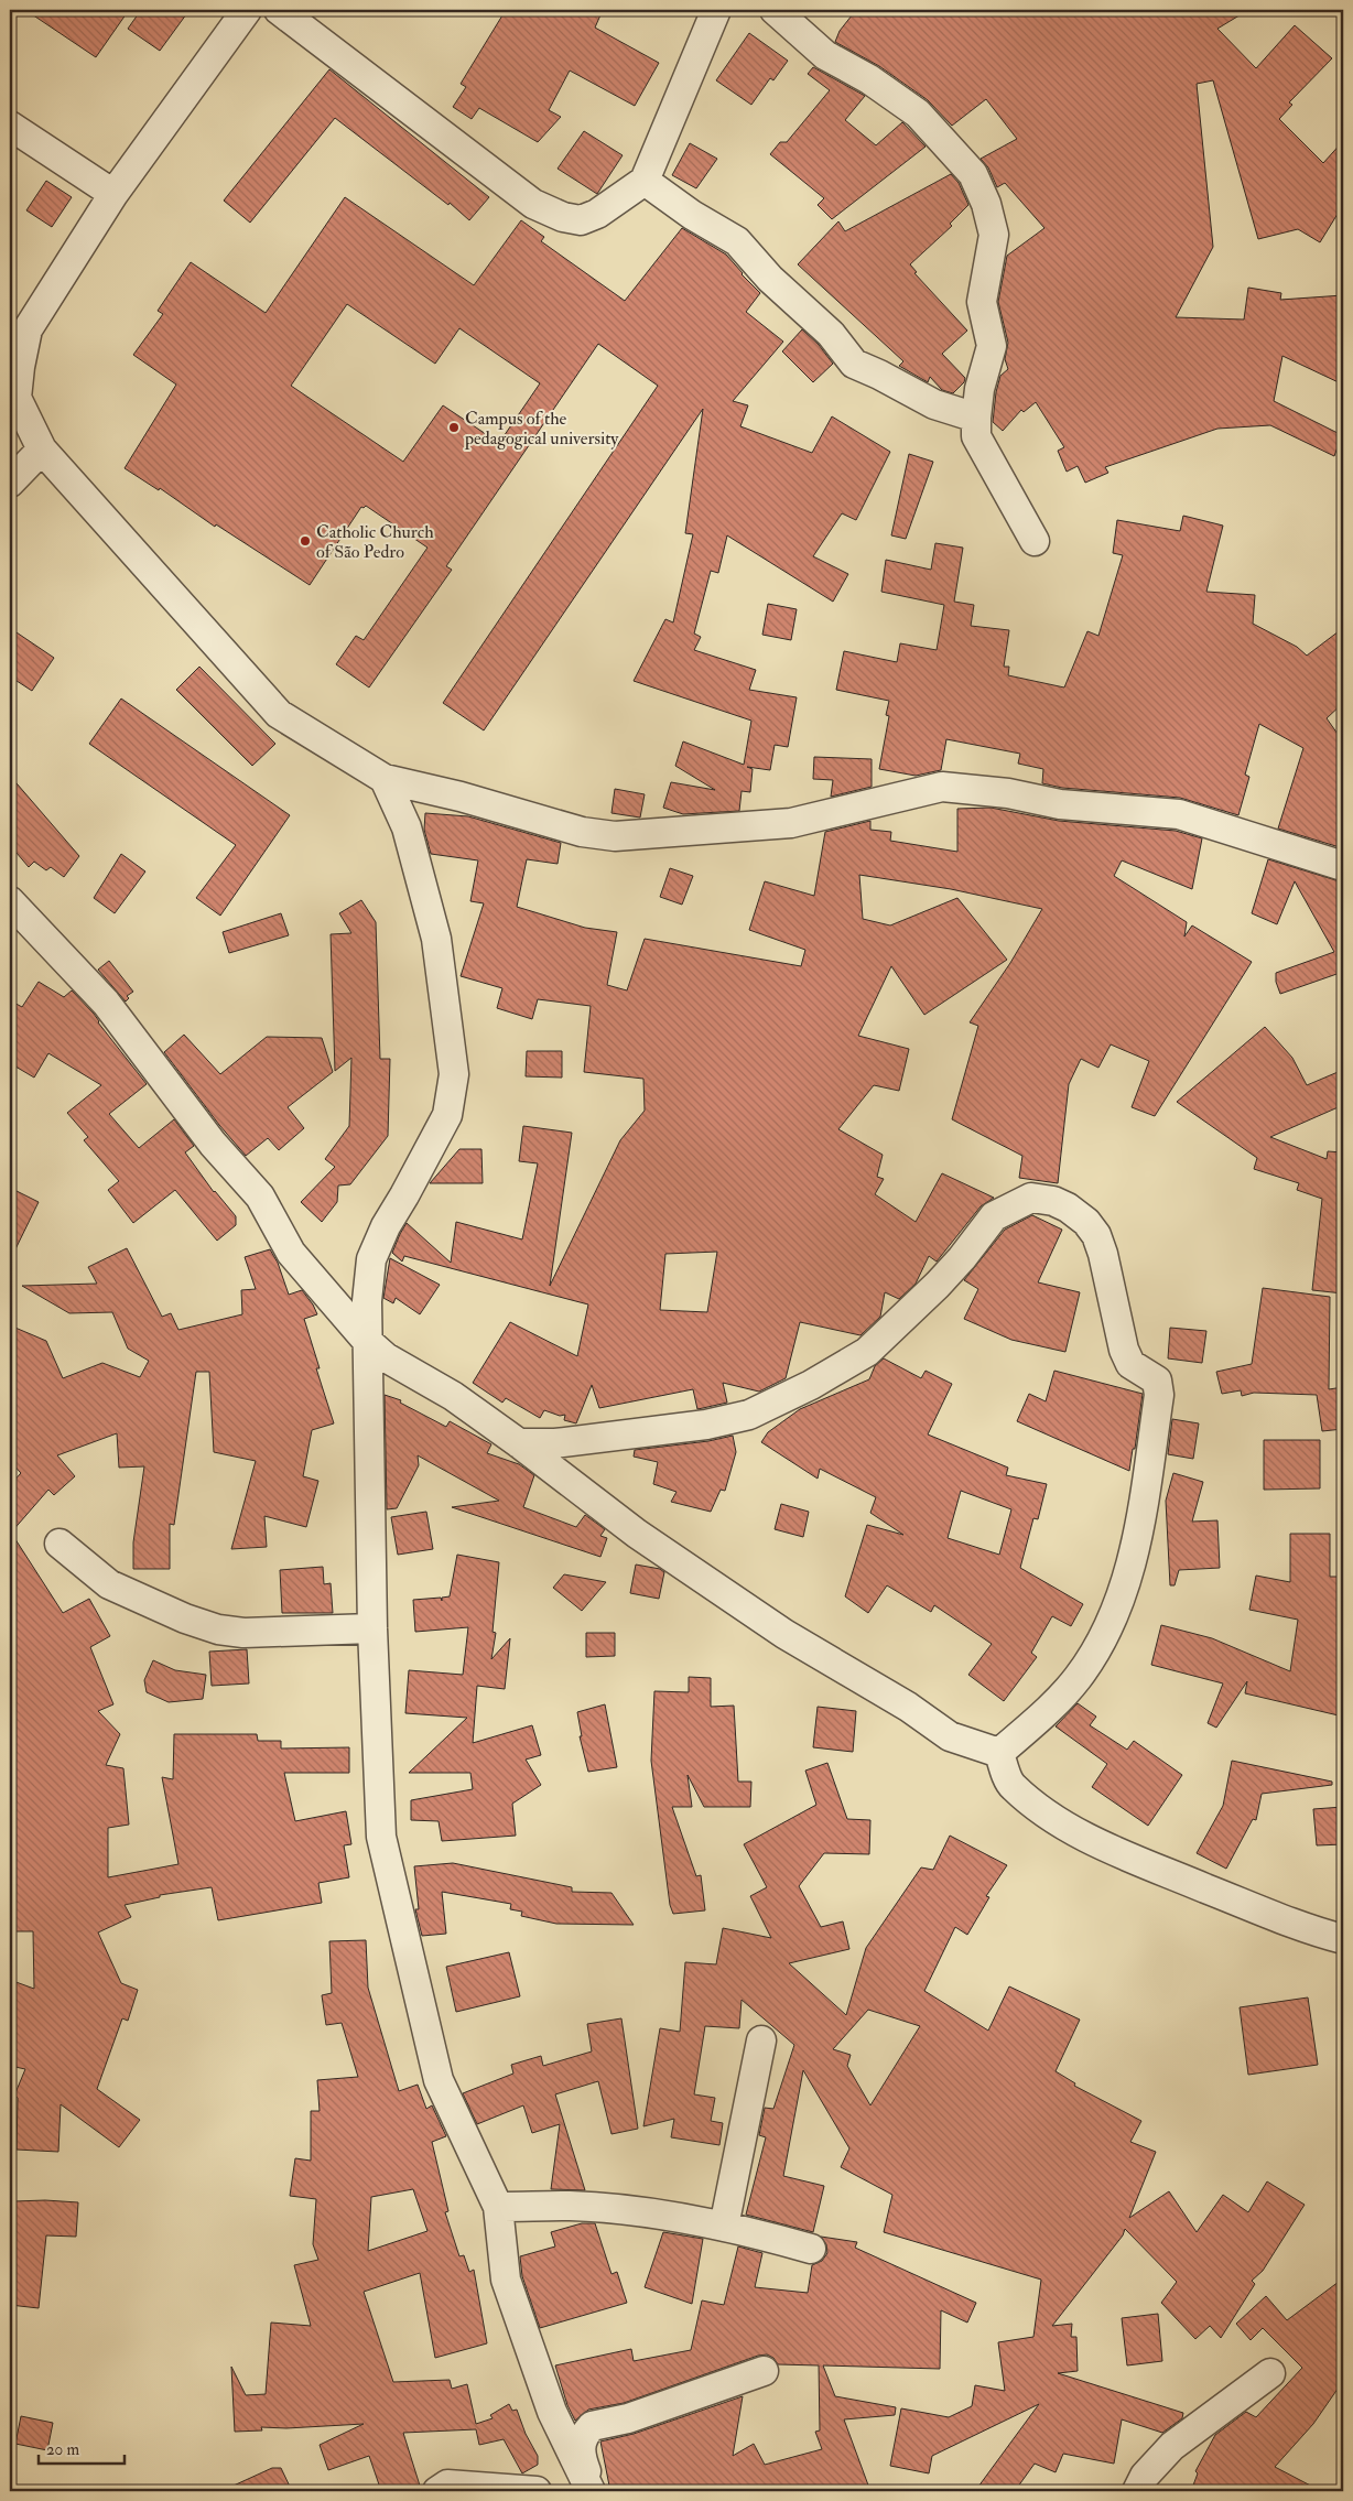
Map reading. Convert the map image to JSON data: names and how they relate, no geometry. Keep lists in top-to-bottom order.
{
  "places": ["Campus of the pedagogical university", "Catholic Church of São Pedro"],
  "scale_bar": "20 m"
}
